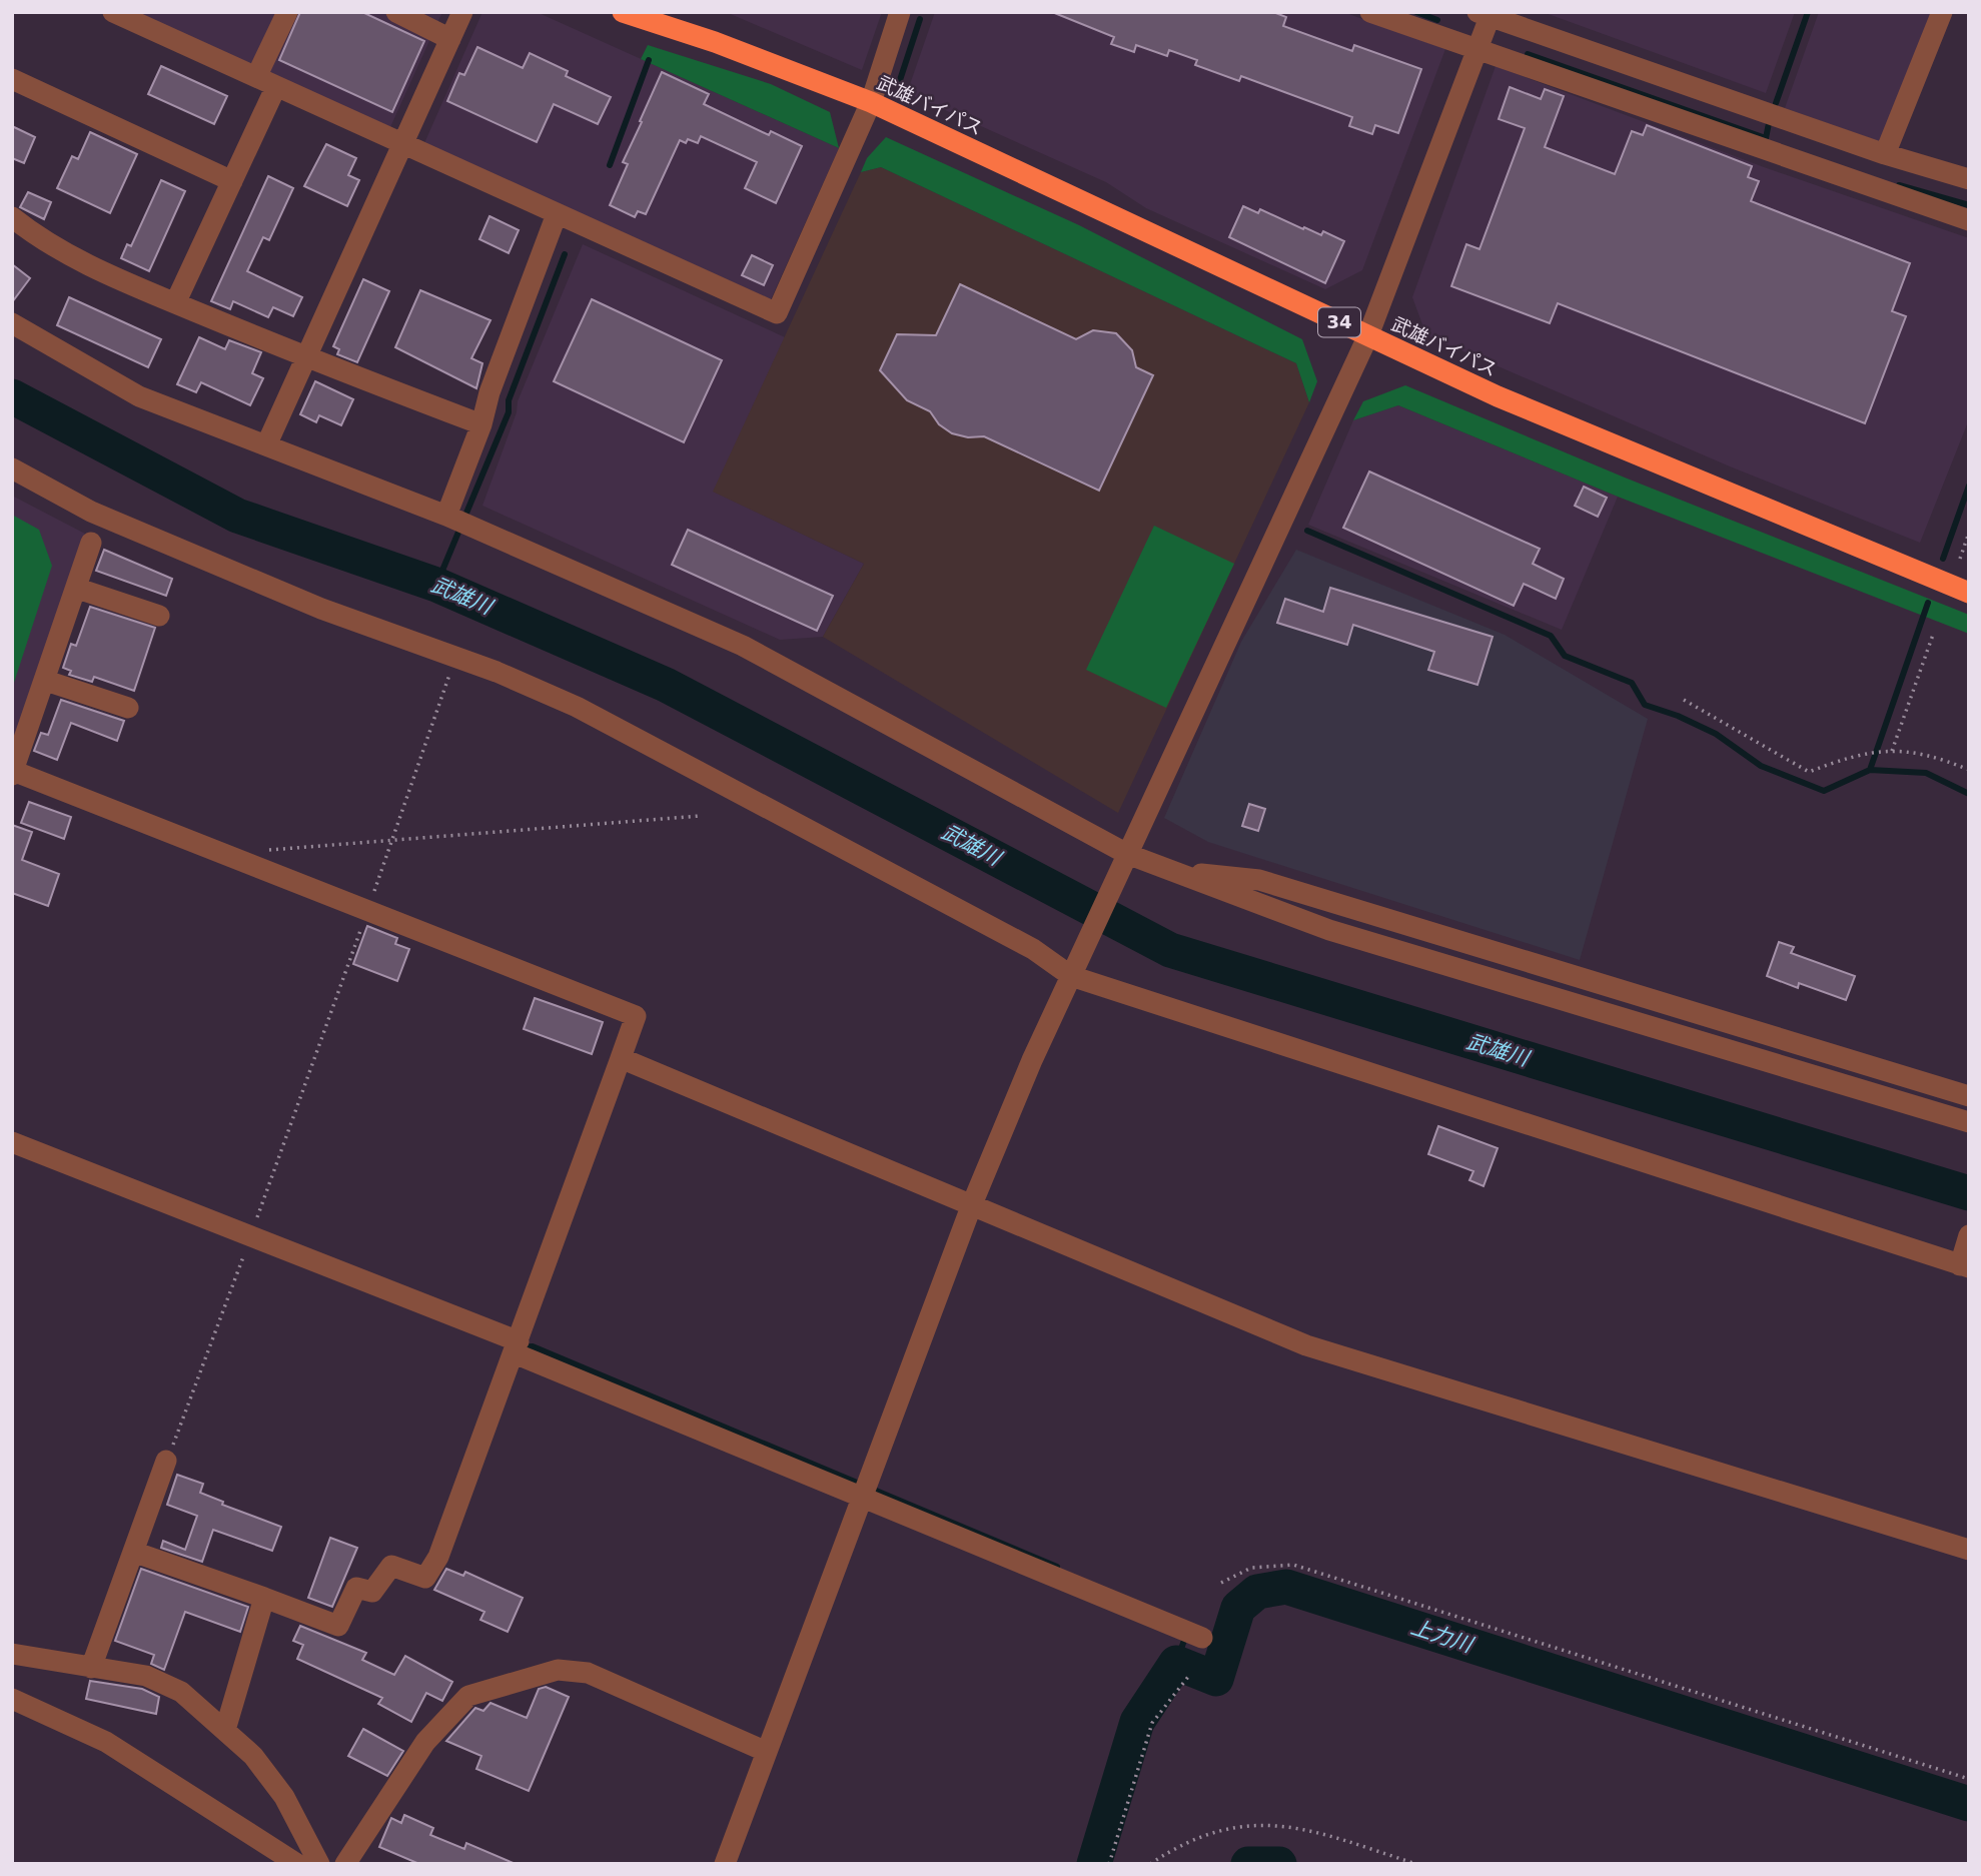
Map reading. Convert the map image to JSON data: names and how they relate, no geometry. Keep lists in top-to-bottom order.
{
  "streets": {
    "highway": ["武雄バイパス", "34"]
  },
  "water": ["武雄川", "上力川"]
}
